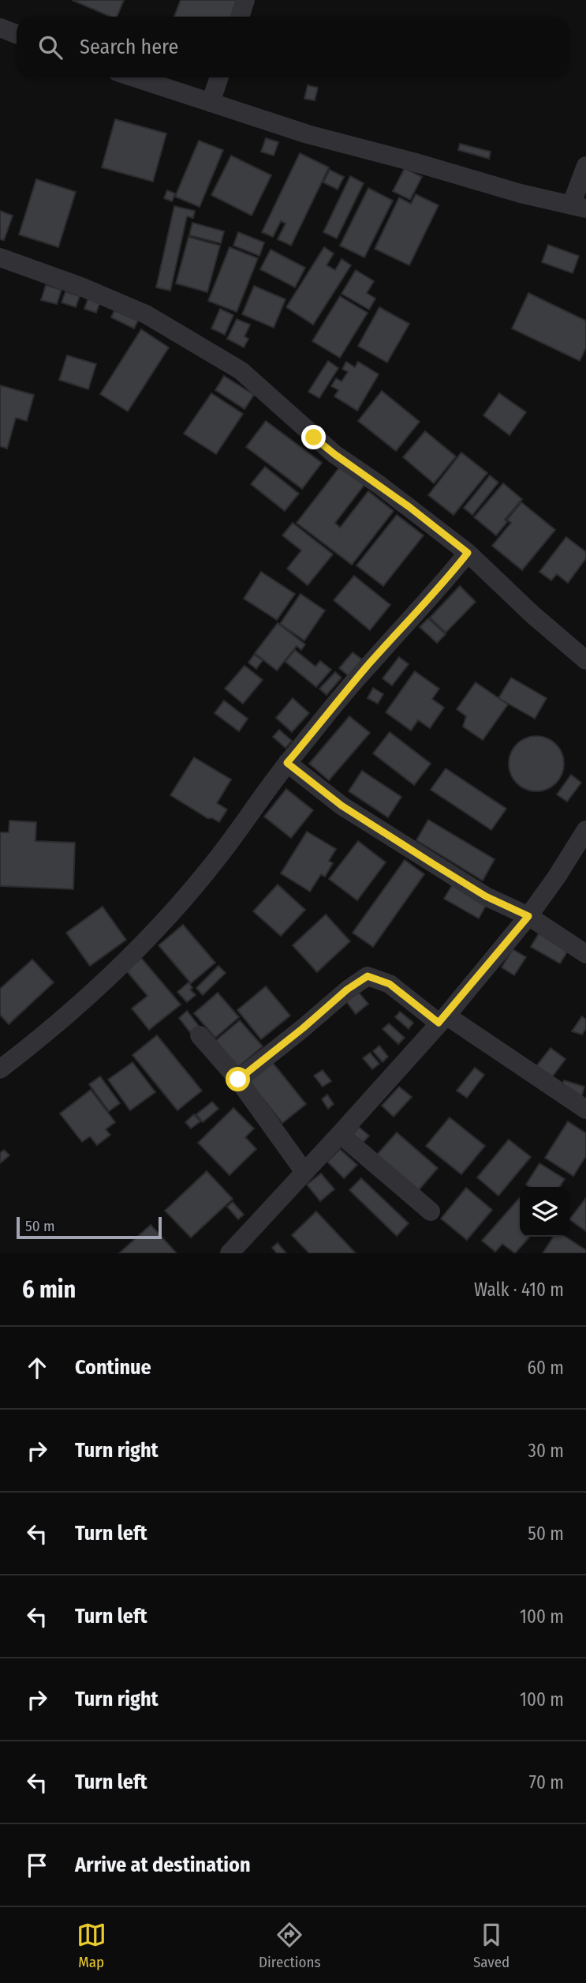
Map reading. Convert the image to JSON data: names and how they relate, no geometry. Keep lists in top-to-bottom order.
{
  "scale_bar": "50 m",
  "page": {
    "search": "Search here",
    "scale": "50 m",
    "heading": ["6 min", "Walk · 410 m"],
    "list": [
      ["Continue", "60 m"],
      ["Turn right", "30 m"],
      ["Turn left", "50 m"],
      ["Turn left", "100 m"],
      ["Turn right", "100 m"],
      ["Turn left", "70 m"],
      "Arrive at destination"
    ],
    "nav": ["Map", "Directions", "Saved"]
  }
}
